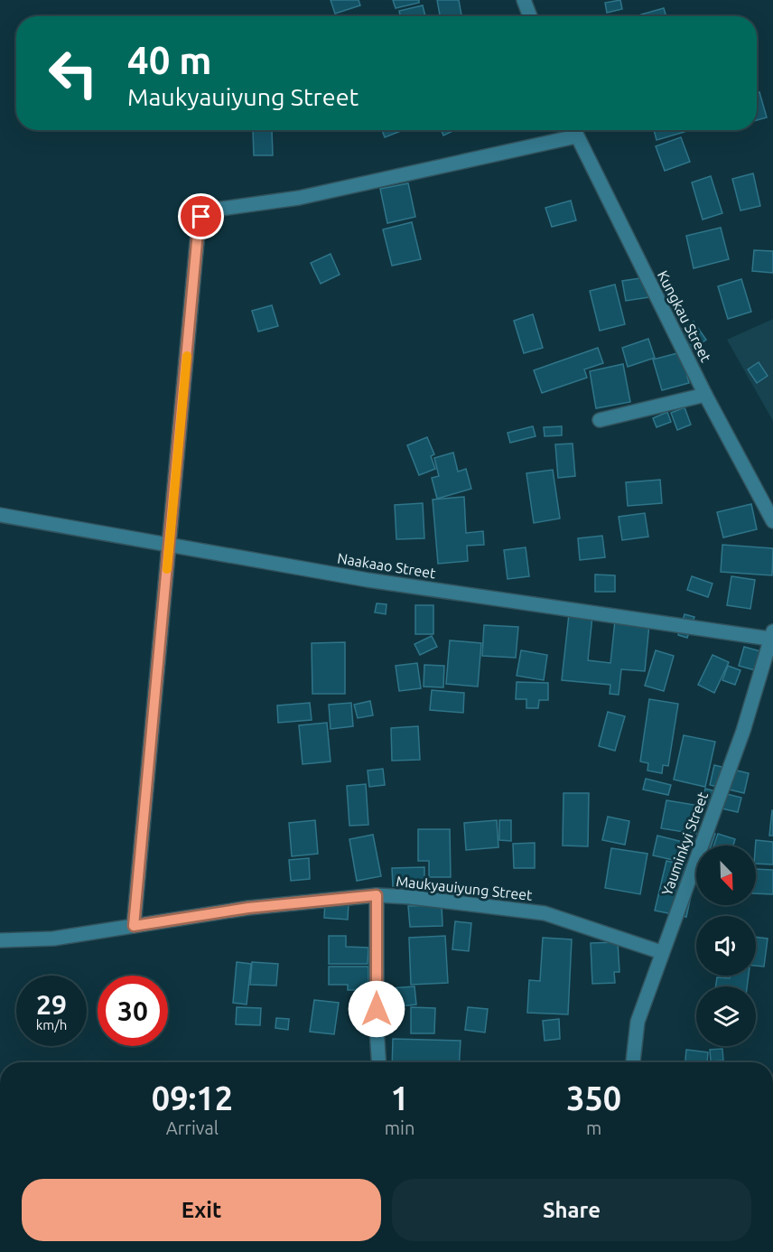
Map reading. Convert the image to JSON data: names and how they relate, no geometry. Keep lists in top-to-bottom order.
{
  "streets": {
    "street": [
      "Kungkau Street",
      "Naakaao Street",
      "Yauminkyi Street",
      "Maukyauiyung Street"
    ]
  },
  "crossings": [
    ["Naakaao Street", "Yauminkyi Street"],
    ["Yauminkyi Street", "Maukyauiyung Street"]
  ],
  "north": "bottom right",
  "page": {
    "turn": ["40 m", "Maukyauiyung Street"],
    "speed": "29 km/h",
    "limit": "30",
    "eta": [
      "09:12",
      "Arrival",
      "1",
      "min",
      "350",
      "m"
    ],
    "buttons": ["Exit", "Share"]
  }
}
